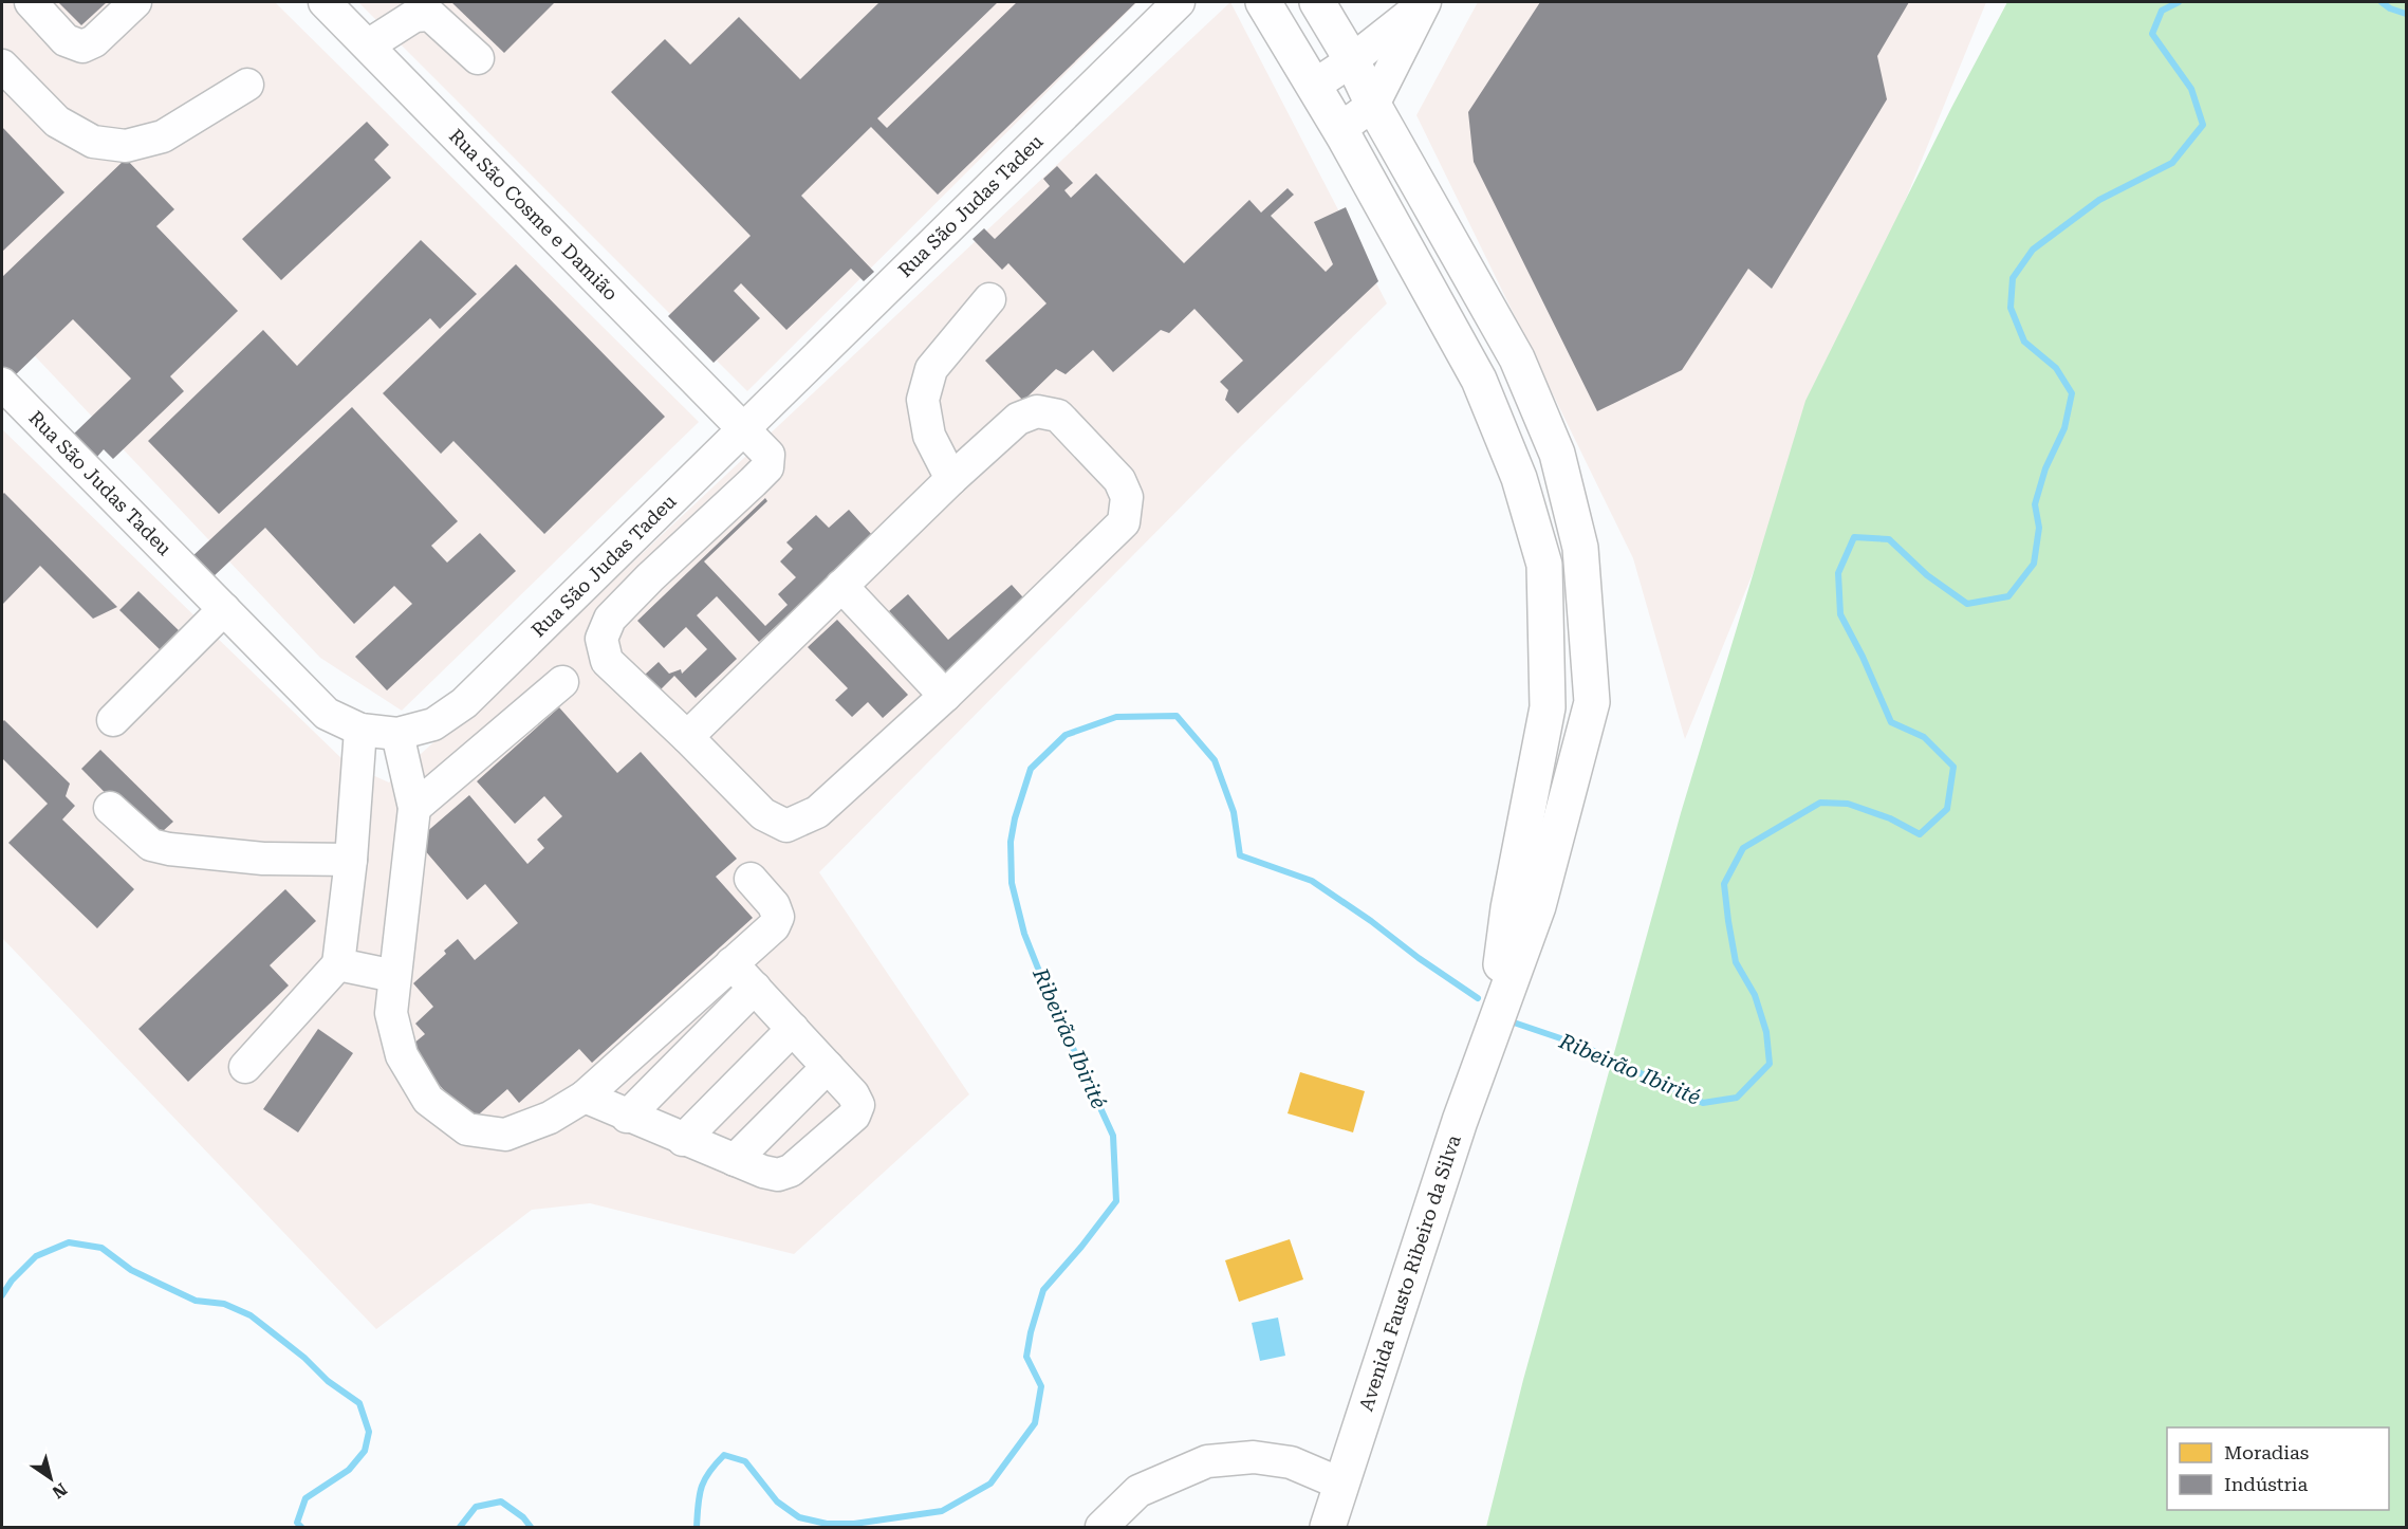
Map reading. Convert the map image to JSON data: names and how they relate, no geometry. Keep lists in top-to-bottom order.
{
  "streets": {
    "main road": ["Avenida Fausto Ribeiro da Silva"],
    "street": ["Rua São Judas Tadeu", "Rua São Cosme e Damião"]
  },
  "crossings": [
    ["Rua São Judas Tadeu", "Rua São Cosme e Damião"]
  ],
  "water": ["Ribeirão Ibirité"],
  "legend": ["Moradias", "Indústria"],
  "north": "bottom right"
}
